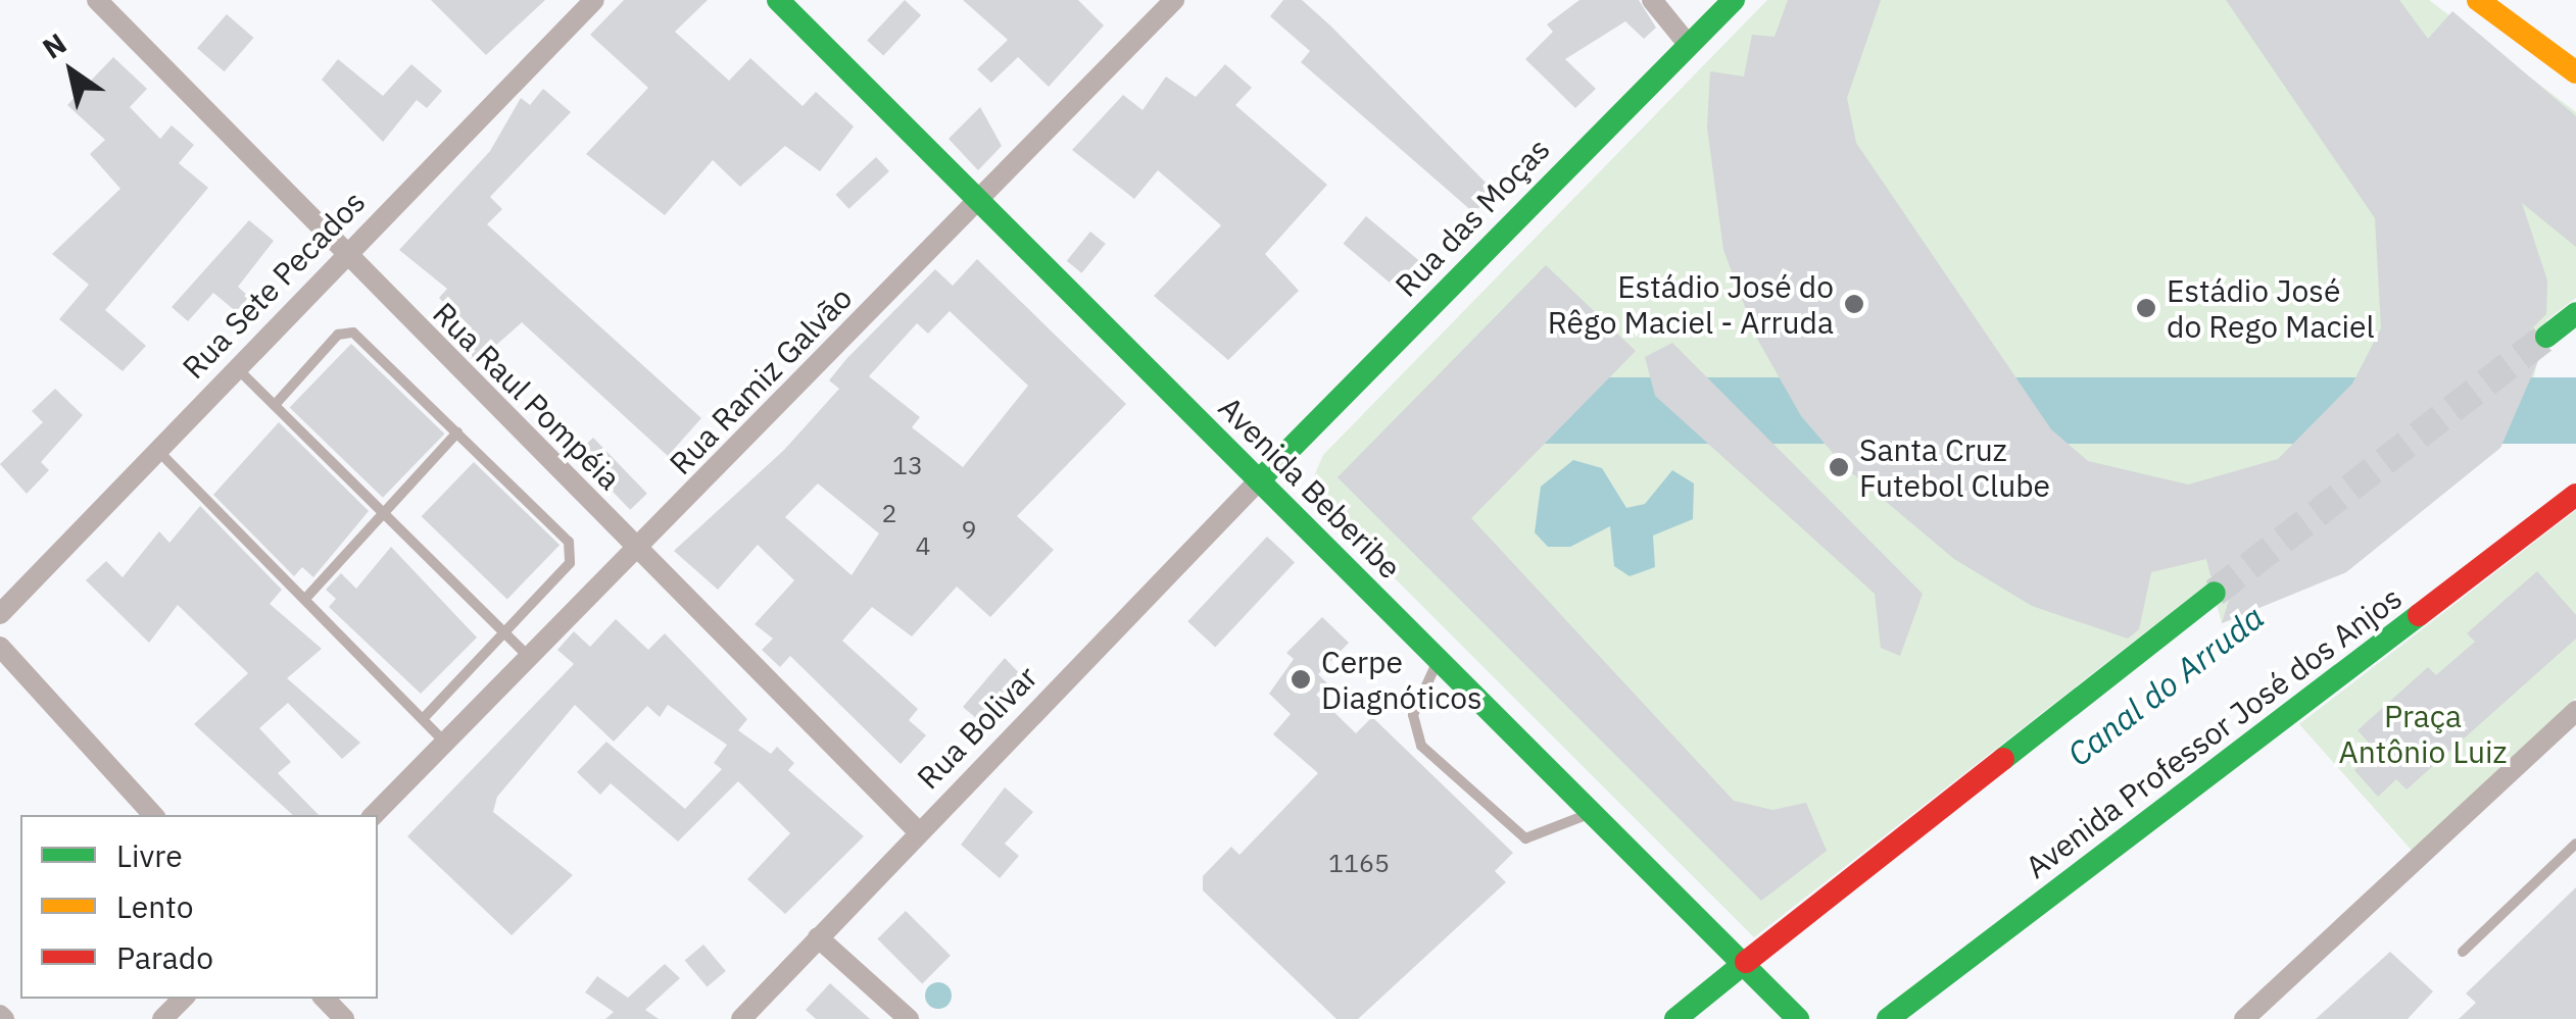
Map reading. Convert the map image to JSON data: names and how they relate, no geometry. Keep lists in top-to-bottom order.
{
  "streets": {
    "main road": ["Rua das Moças", "Avenida Beberibe", "Avenida Professor José dos Anjos"],
    "street": [
      "Rua Sete Pecados",
      "Rua Ramiz Galvão",
      "Rua Raul Pompéia",
      "Rua Bolivar"
    ]
  },
  "crossings": [
    ["Rua das Moças", "Avenida Beberibe"],
    ["Rua das Moças", "Rua Bolivar"],
    ["Rua Sete Pecados", "Rua Raul Pompéia"],
    ["Rua Ramiz Galvão", "Rua Raul Pompéia"],
    ["Rua Ramiz Galvão", "Avenida Beberibe"],
    ["Rua Raul Pompéia", "Rua Bolivar"],
    ["Avenida Beberibe", "Rua Bolivar"]
  ],
  "water": ["Canal do Arruda"],
  "parks": ["Praça Antônio Luiz"],
  "places": [
    "Estádio José do Rêgo Maciel - Arruda",
    "Estádio José do Rego Maciel",
    "Santa Cruz Futebol Clube",
    "Cerpe Diagnóticos"
  ],
  "house_numbers": [
    "13",
    "2",
    "9",
    "4",
    "1165"
  ],
  "legend": ["Livre", "Lento", "Parado"],
  "north": "top left"
}
